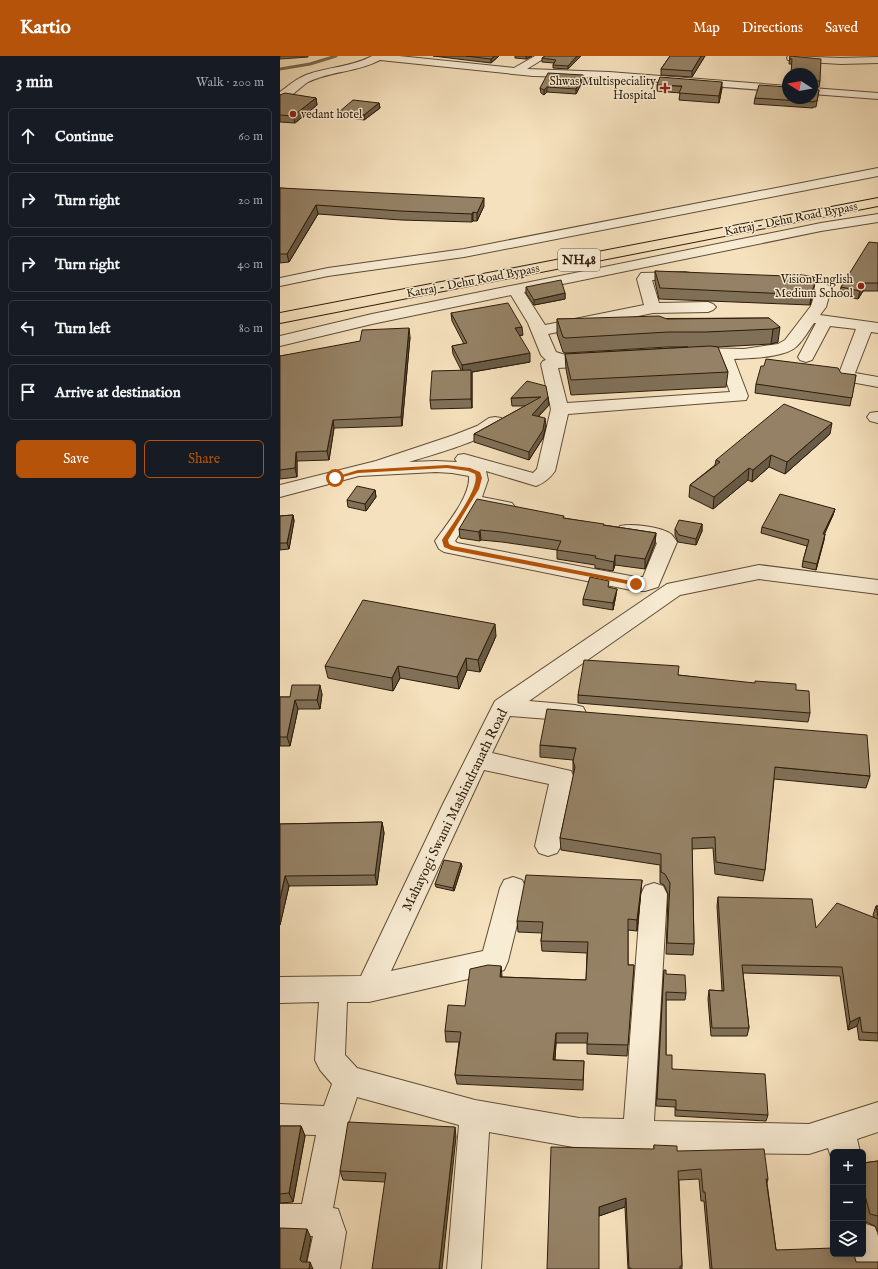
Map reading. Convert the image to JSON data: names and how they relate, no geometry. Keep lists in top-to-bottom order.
{
  "streets": {
    "highway": ["Katraj - Dehu Road Bypass", "NH48"],
    "street": ["Mahayogi Swami Mashindranath Road"]
  },
  "places": {
    "health": ["Shwas Multispeciality Hospital"],
    "other": ["vedant hotel", "Vision English Medium School"]
  },
  "north": "left",
  "page": {
    "header": "Kartio",
    "nav": ["Map", "Directions", "Saved"],
    "heading": ["3 min", "Walk · 200 m"],
    "list": [
      ["Continue", "60 m"],
      ["Turn right", "20 m"],
      ["Turn right", "40 m"],
      ["Turn left", "80 m"],
      "Arrive at destination"
    ],
    "buttons": ["Save", "Share"],
    "map_buttons": ["+", "−"]
  }
}
